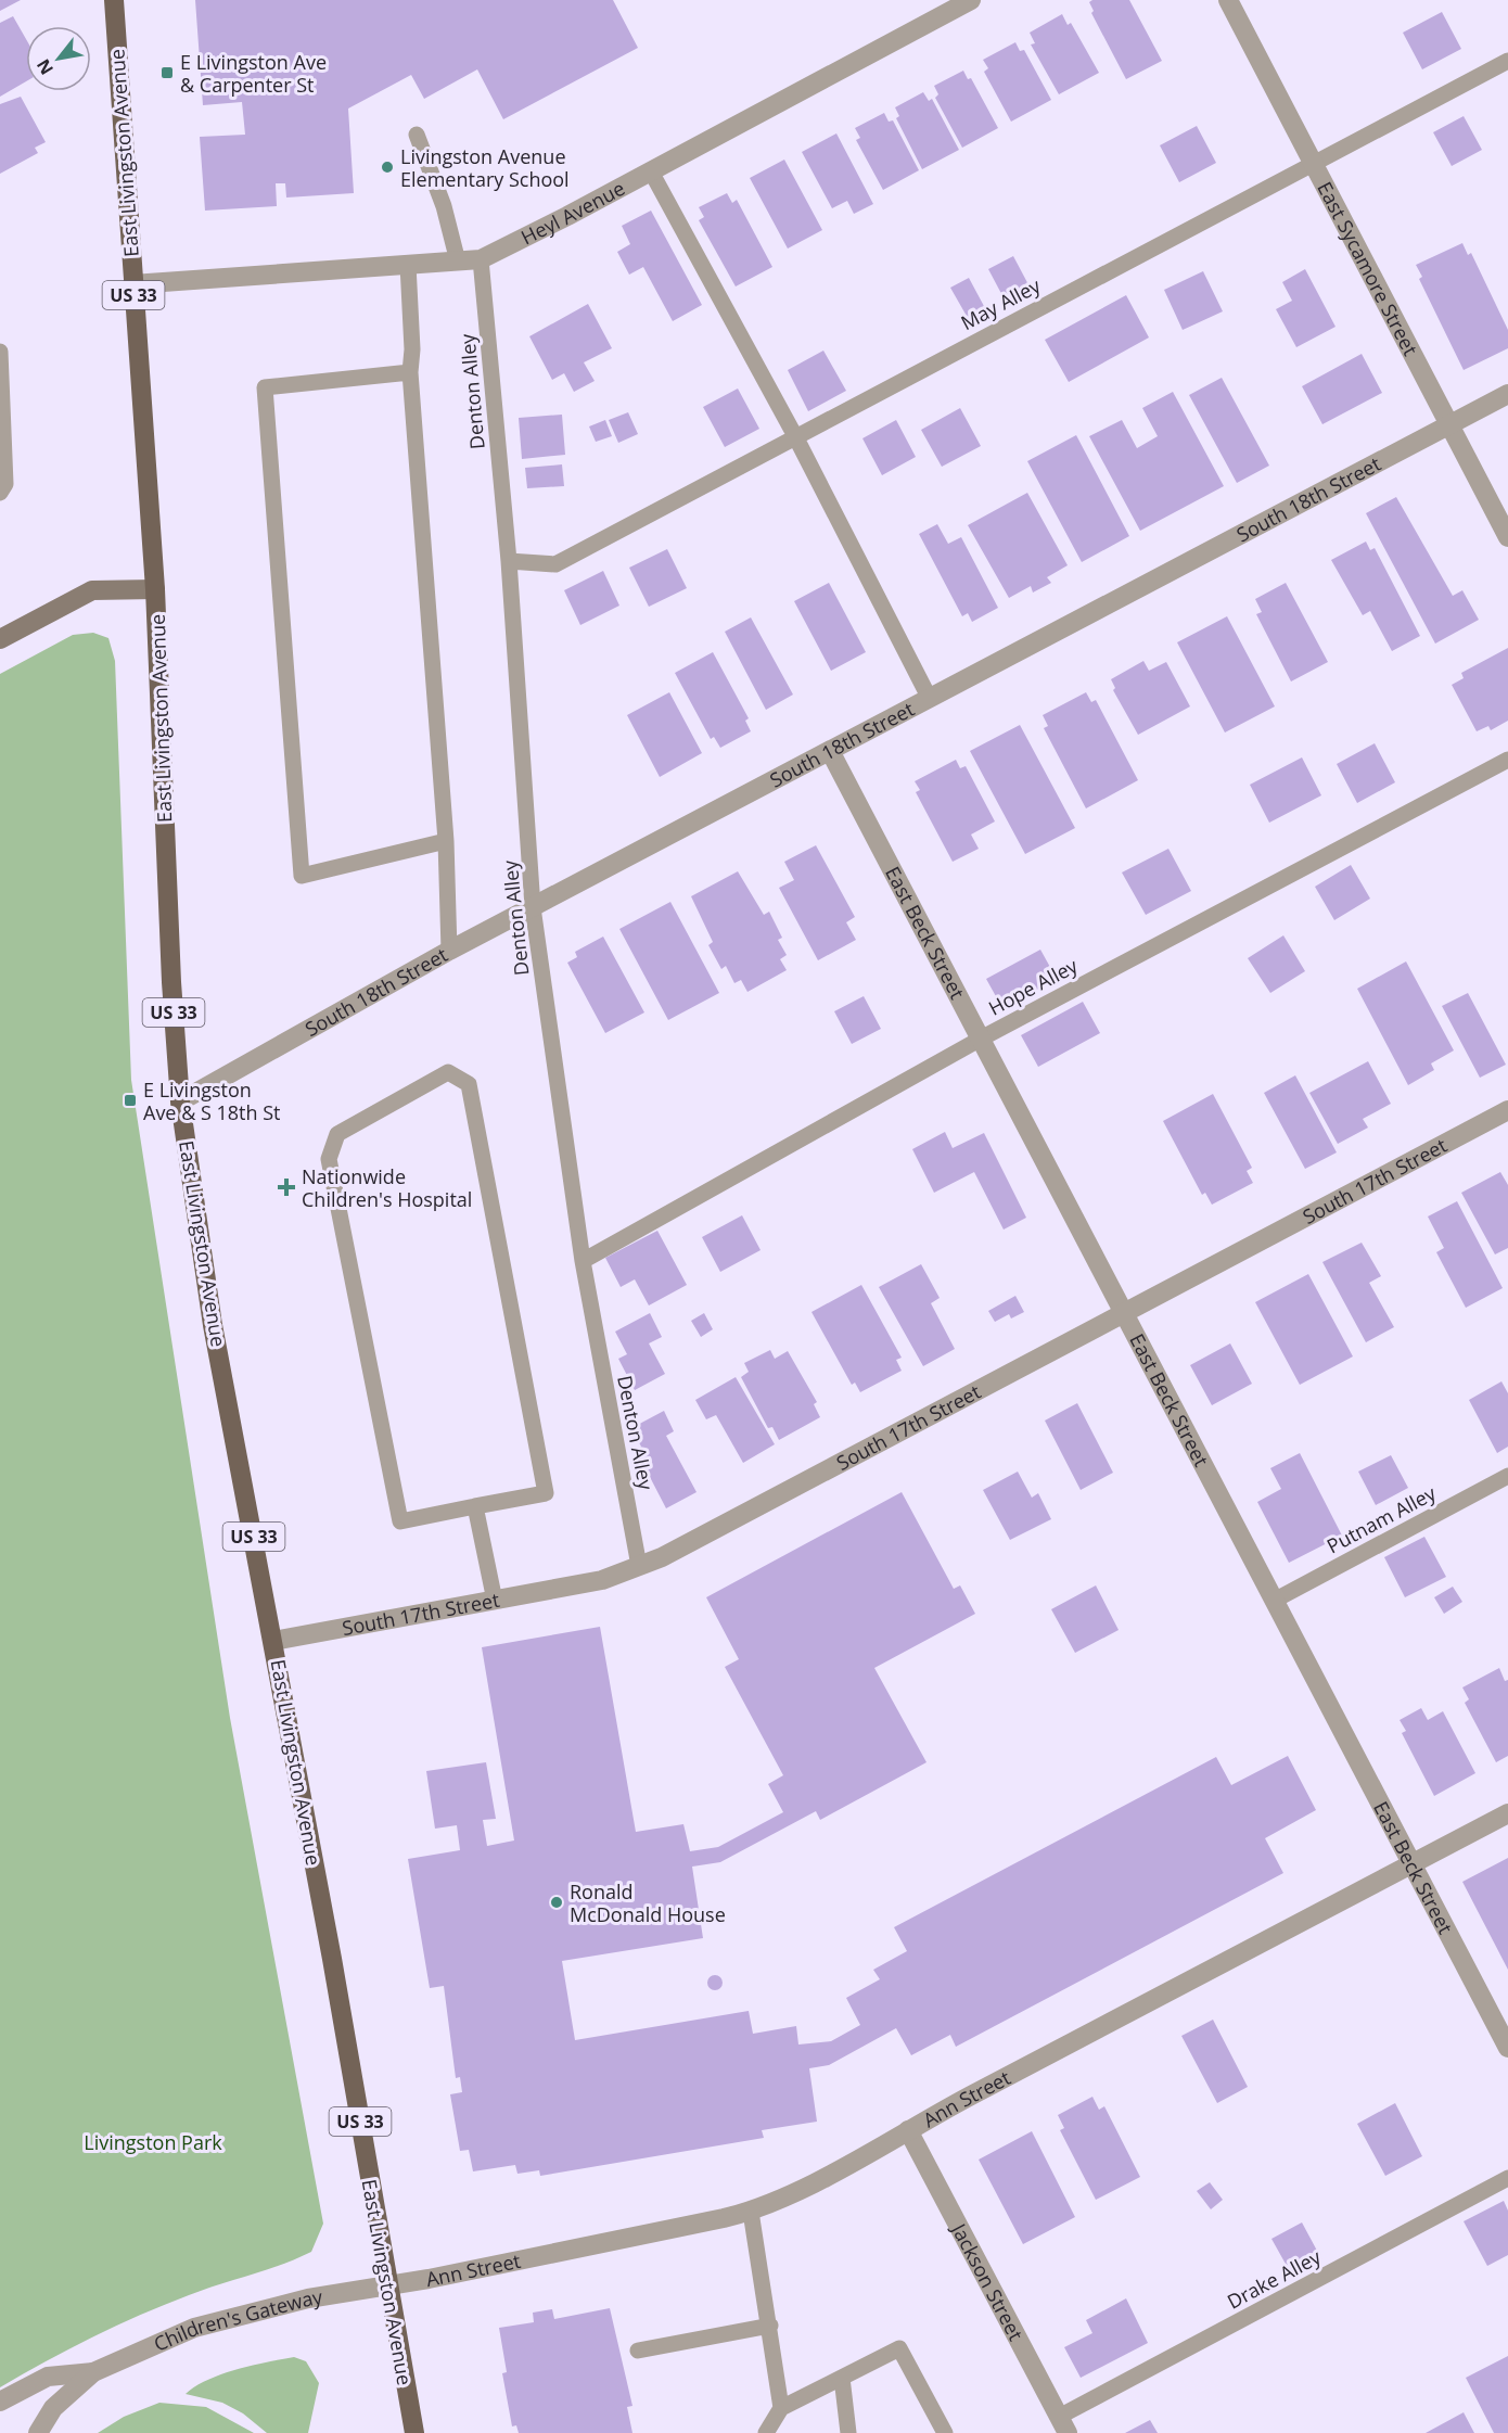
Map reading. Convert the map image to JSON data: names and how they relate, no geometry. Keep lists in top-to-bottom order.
{
  "streets": {
    "main road": ["East Livingston Avenue", "US 33"],
    "street": [
      "Heyl Avenue",
      "East Sycamore Street",
      "South 18th Street",
      "East Beck Street",
      "South 17th Street",
      "Ann Street",
      "Jackson Street",
      "Children's Gateway"
    ],
    "lane": [
      "May Alley",
      "Denton Alley",
      "Hope Alley",
      "Putnam Alley",
      "Drake Alley"
    ]
  },
  "crossings": [
    ["East Livingston Avenue", "Heyl Avenue"],
    ["East Livingston Avenue", "South 18th Street"],
    ["East Livingston Avenue", "South 17th Street"],
    ["East Livingston Avenue", "Ann Street"],
    ["East Livingston Avenue", "Children's Gateway"],
    ["Heyl Avenue", "Denton Alley"],
    ["East Sycamore Street", "May Alley"],
    ["East Sycamore Street", "South 18th Street"],
    ["May Alley", "Denton Alley"],
    ["Denton Alley", "South 18th Street"],
    ["Denton Alley", "Hope Alley"],
    ["Denton Alley", "South 17th Street"],
    ["South 18th Street", "East Beck Street"],
    ["East Beck Street", "Hope Alley"],
    ["East Beck Street", "South 17th Street"],
    ["East Beck Street", "Putnam Alley"],
    ["East Beck Street", "Ann Street"],
    ["Ann Street", "Jackson Street"],
    ["Ann Street", "Children's Gateway"],
    ["Drake Alley", "Jackson Street"]
  ],
  "parks": ["Livingston Park"],
  "places": {
    "transit": ["E Livingston Ave & Carpenter St", "E Livingston Ave & S 18th St"],
    "other": ["Livingston Avenue Elementary School", "Ronald McDonald House"],
    "health": ["Nationwide Children's Hospital"]
  },
  "north": "bottom left"
}
